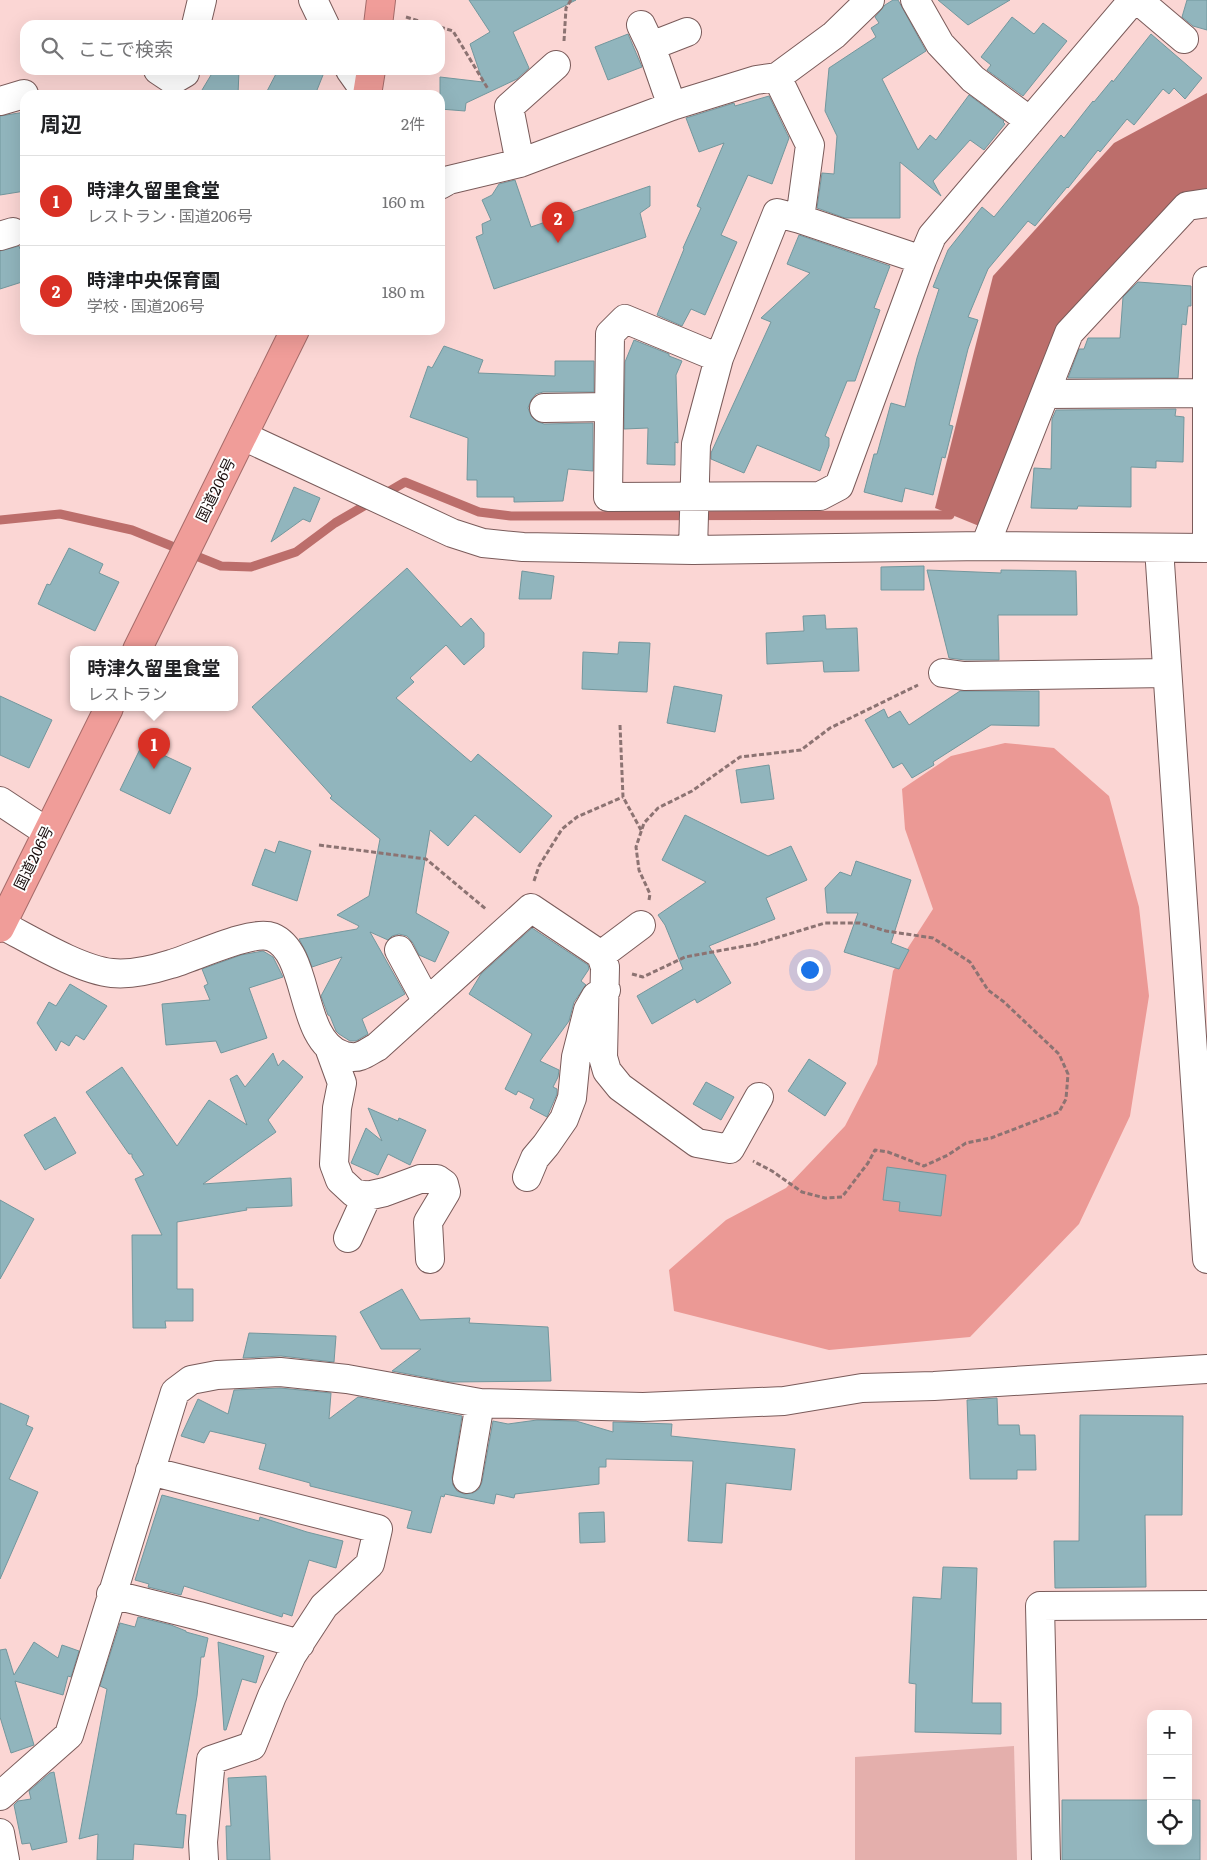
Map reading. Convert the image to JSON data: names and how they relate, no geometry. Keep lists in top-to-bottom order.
{
  "streets": {
    "highway": ["国道206号"]
  },
  "page": {
    "search": "ここで検索",
    "heading": ["周辺", "2件"],
    "list": [
      {
        "mark": "1",
        "name": "時津久留里食堂",
        "note": "レストラン · 国道206号",
        "value": "160 m"
      },
      {
        "mark": "2",
        "name": "時津中央保育園",
        "note": "学校 · 国道206号",
        "value": "180 m"
      }
    ],
    "pins": ["2", "1"],
    "popup": ["時津久留里食堂", "レストラン"],
    "map_buttons": ["+", "−"]
  }
}
